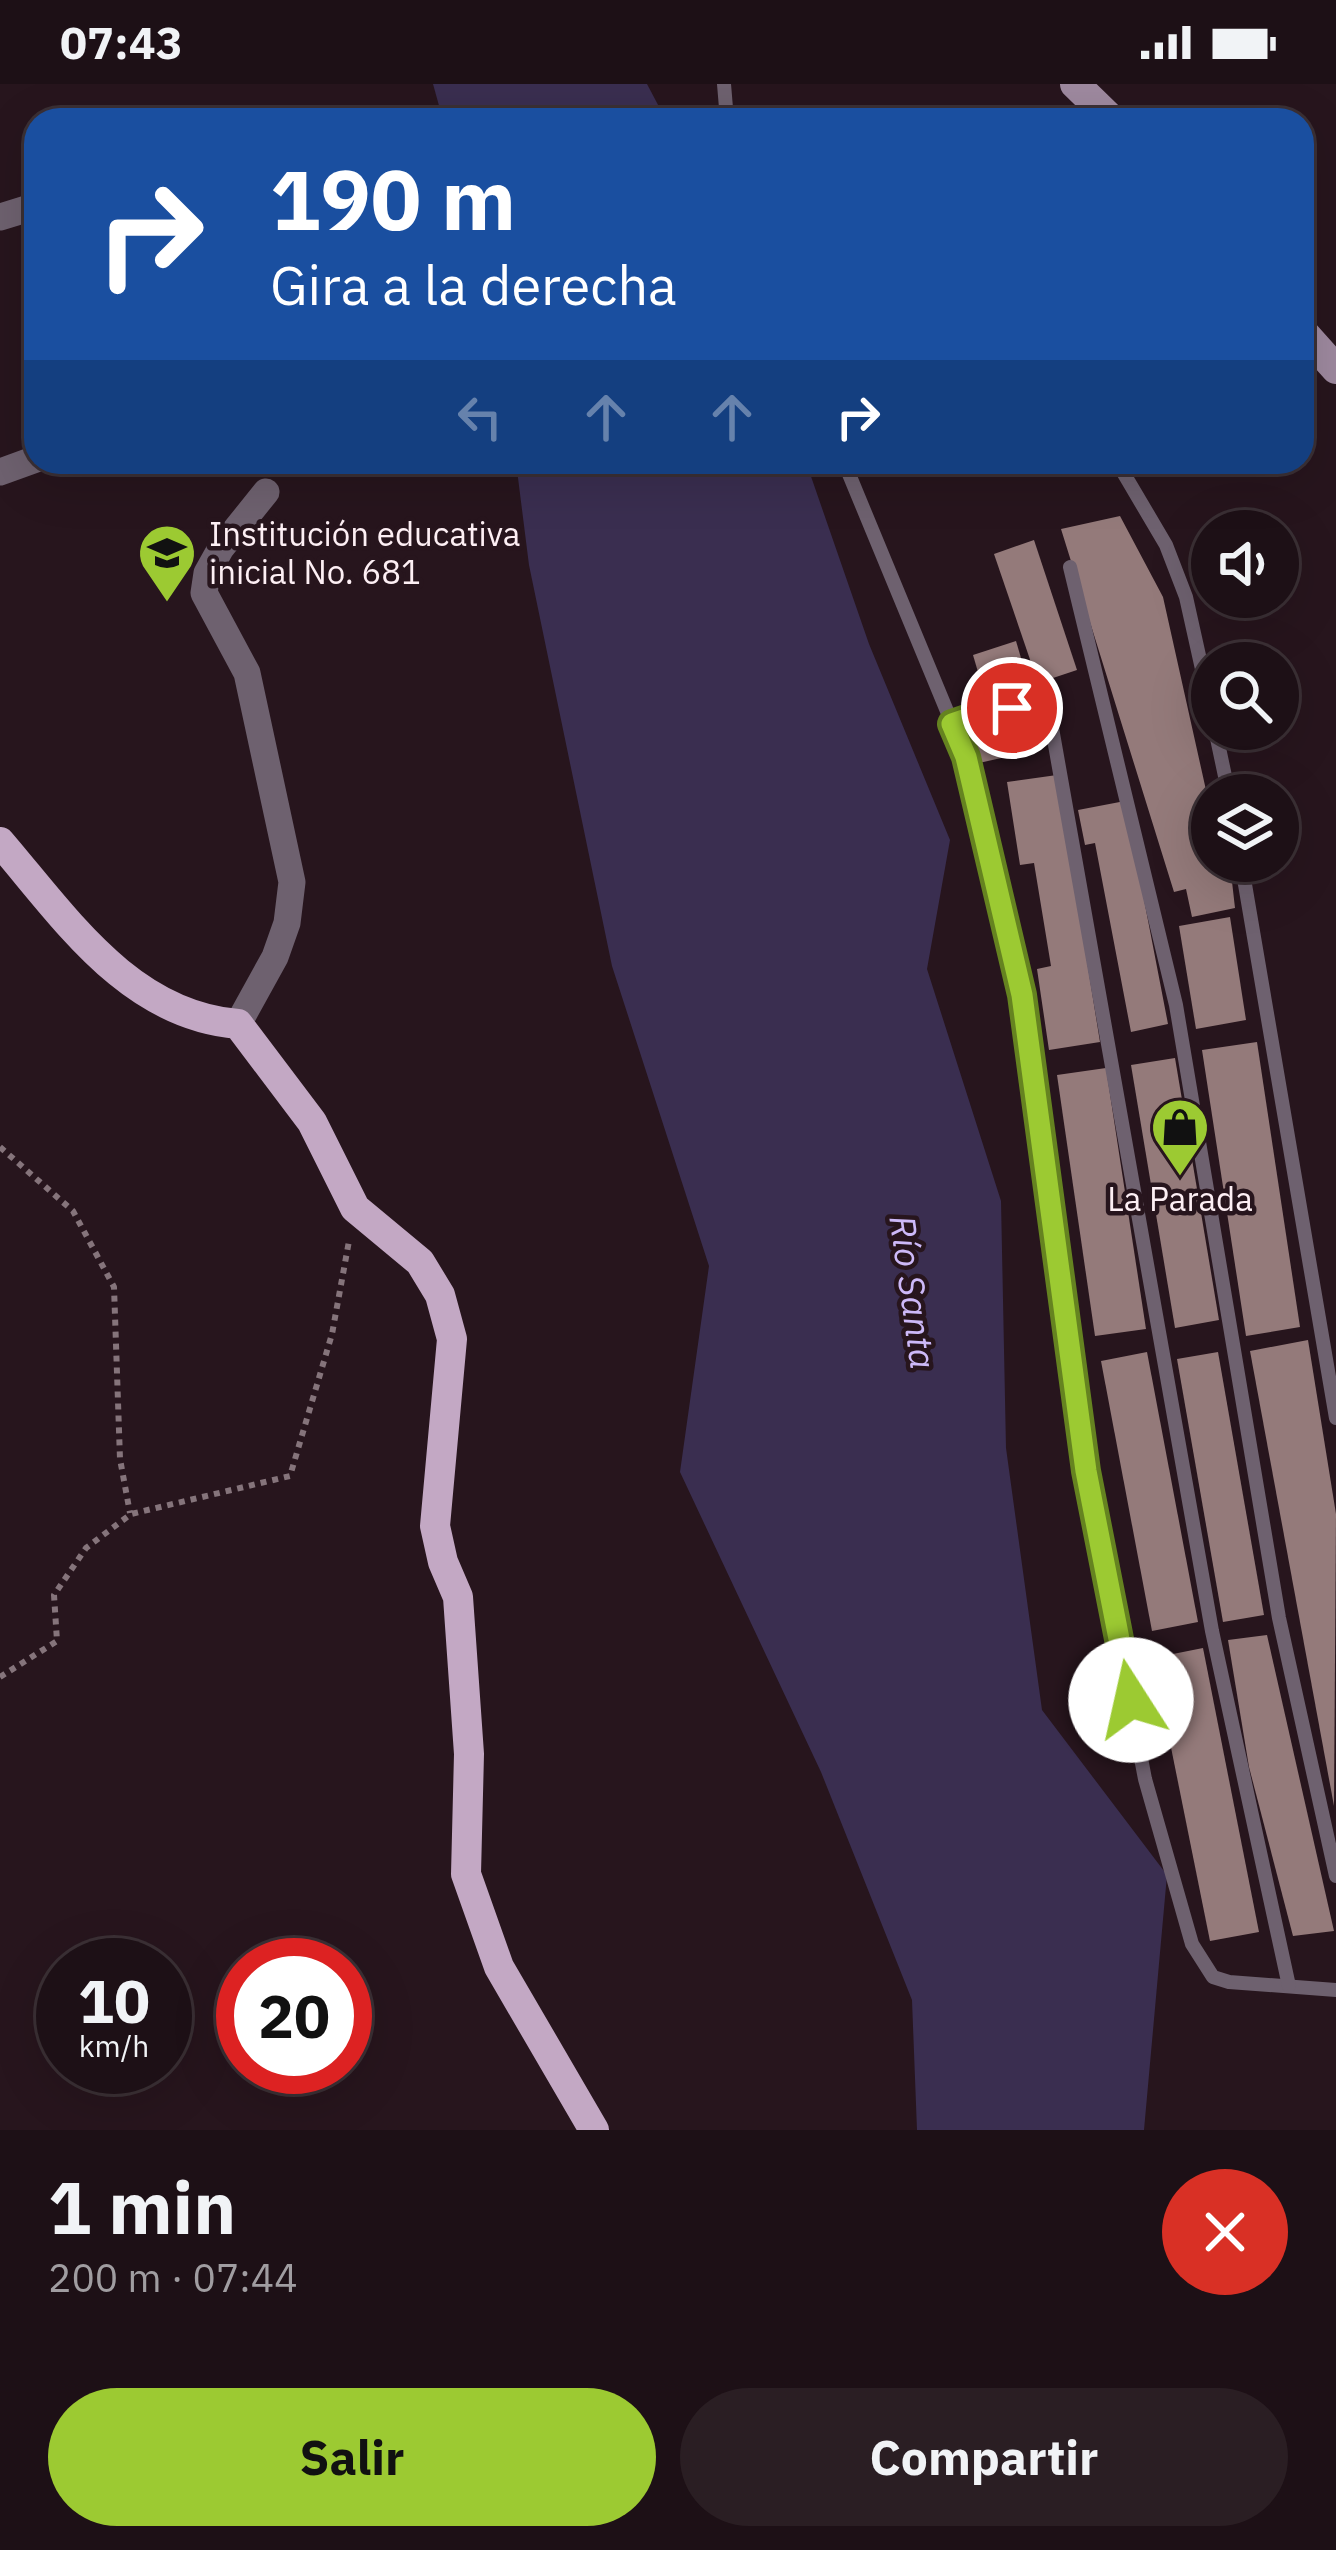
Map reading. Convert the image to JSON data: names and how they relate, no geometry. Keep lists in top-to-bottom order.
{
  "water": ["Río Santa"],
  "places": {
    "school or university": ["Institución educativa inicial No. 681"],
    "shop": ["La Parada"]
  },
  "page": {
    "status": "07:43",
    "turn": ["190 m", "Gira a la derecha"],
    "speed": "10 km/h",
    "limit": "20",
    "heading": ["1 min", "200 m · 07:44"],
    "buttons": ["Salir", "Compartir"]
  }
}
